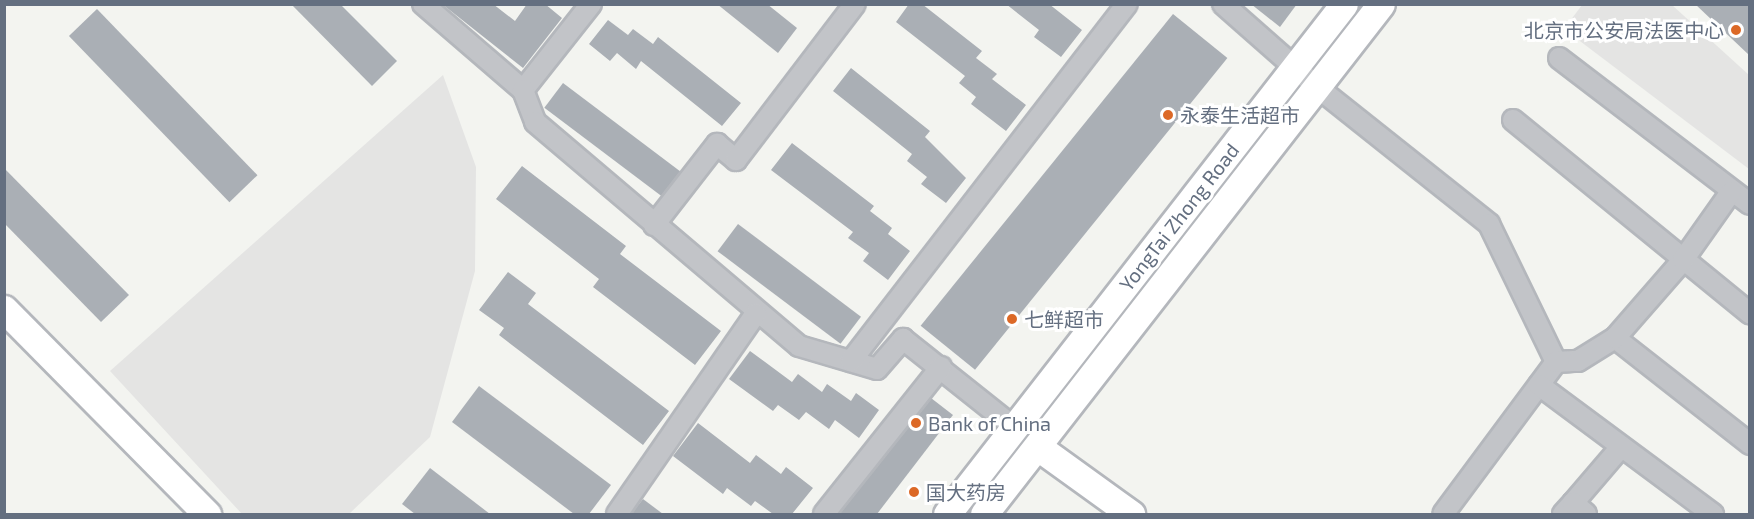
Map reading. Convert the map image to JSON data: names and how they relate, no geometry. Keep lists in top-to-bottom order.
{
  "streets": {
    "main road": ["YongTai Zhong Road"]
  },
  "places": [
    "北京市公安局法医中心",
    "永泰生活超市",
    "七鲜超市",
    "Bank of China",
    "国大药房"
  ]
}
